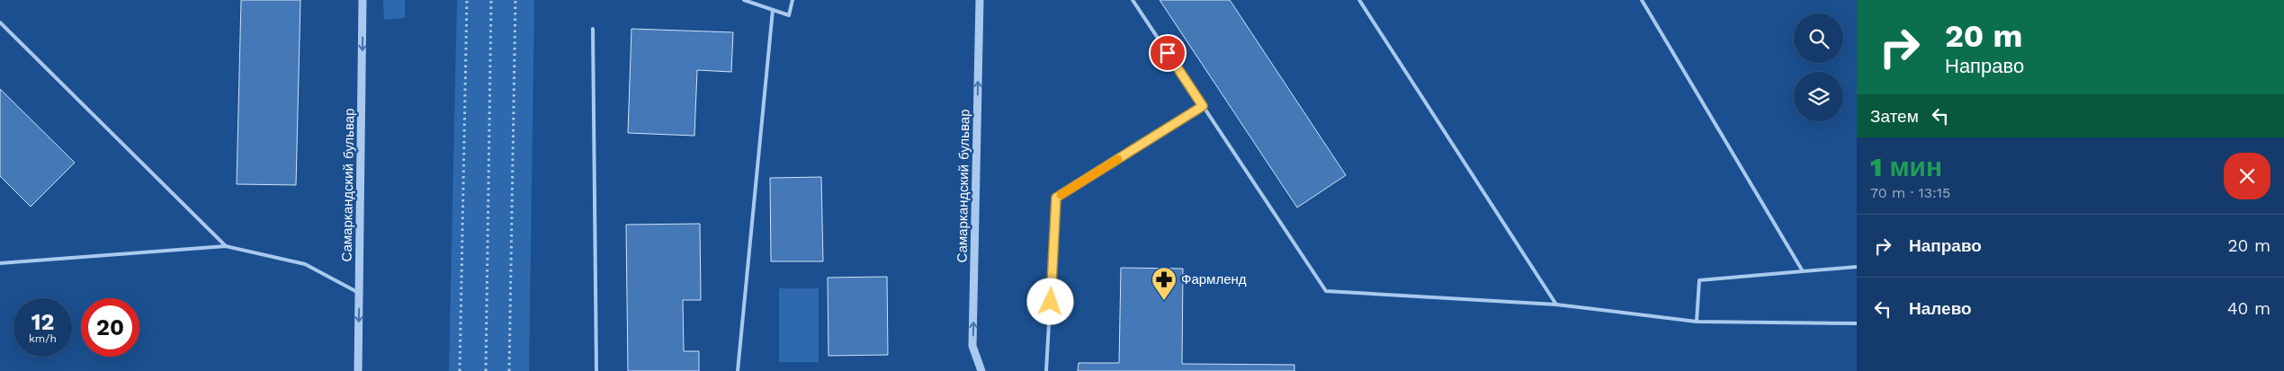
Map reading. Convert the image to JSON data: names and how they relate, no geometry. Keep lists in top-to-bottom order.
{
  "streets": {
    "street": ["Самаркандский бульвар"]
  },
  "places": {
    "pharmacy": ["Фармленд"]
  },
  "page": {
    "turn": ["20 m", "Направо"],
    "then": "Затем",
    "heading": ["1 мин", "70 m · 13:15"],
    "list": [
      {
        "name": "Направо",
        "value": "20 m"
      },
      {
        "name": "Налево",
        "value": "40 m"
      }
    ],
    "speed": "12 km/h",
    "limit": "20"
  }
}
